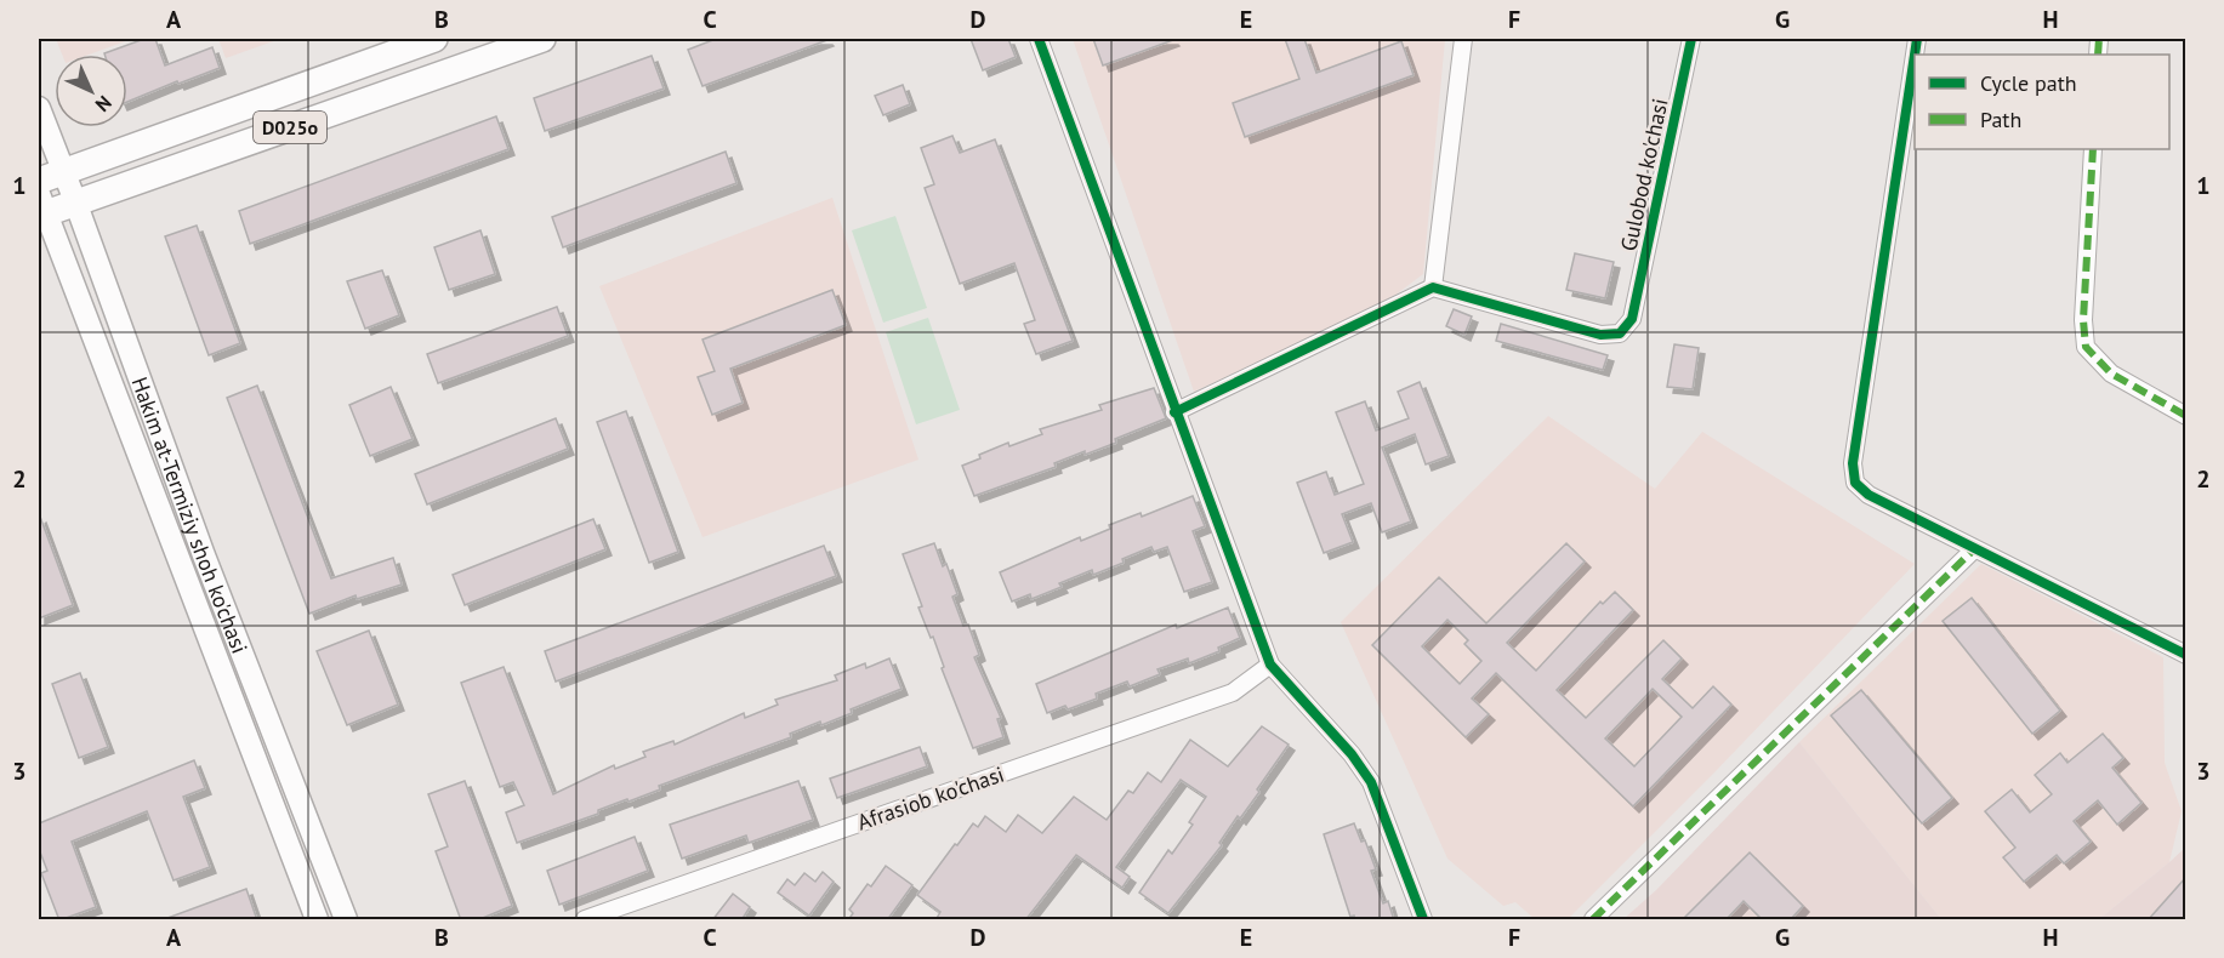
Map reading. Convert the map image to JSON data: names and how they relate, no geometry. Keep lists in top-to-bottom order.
{
  "streets": {
    "main road": ["D025o", "Hakim at-Termiziy shoh ko'chasi"],
    "street": ["Gulobod ko'chasi", "Afrasiob ko'chasi"]
  },
  "crossings": [
    ["D025o", "Hakim at-Termiziy shoh ko'chasi"]
  ],
  "legend": ["Cycle path", "Path"],
  "north": "bottom right",
  "grid": {
    "columns": [
      "A",
      "B",
      "C",
      "D",
      "E",
      "F",
      "G",
      "H"
    ],
    "rows": ["1", "2", "3"]
  }
}
